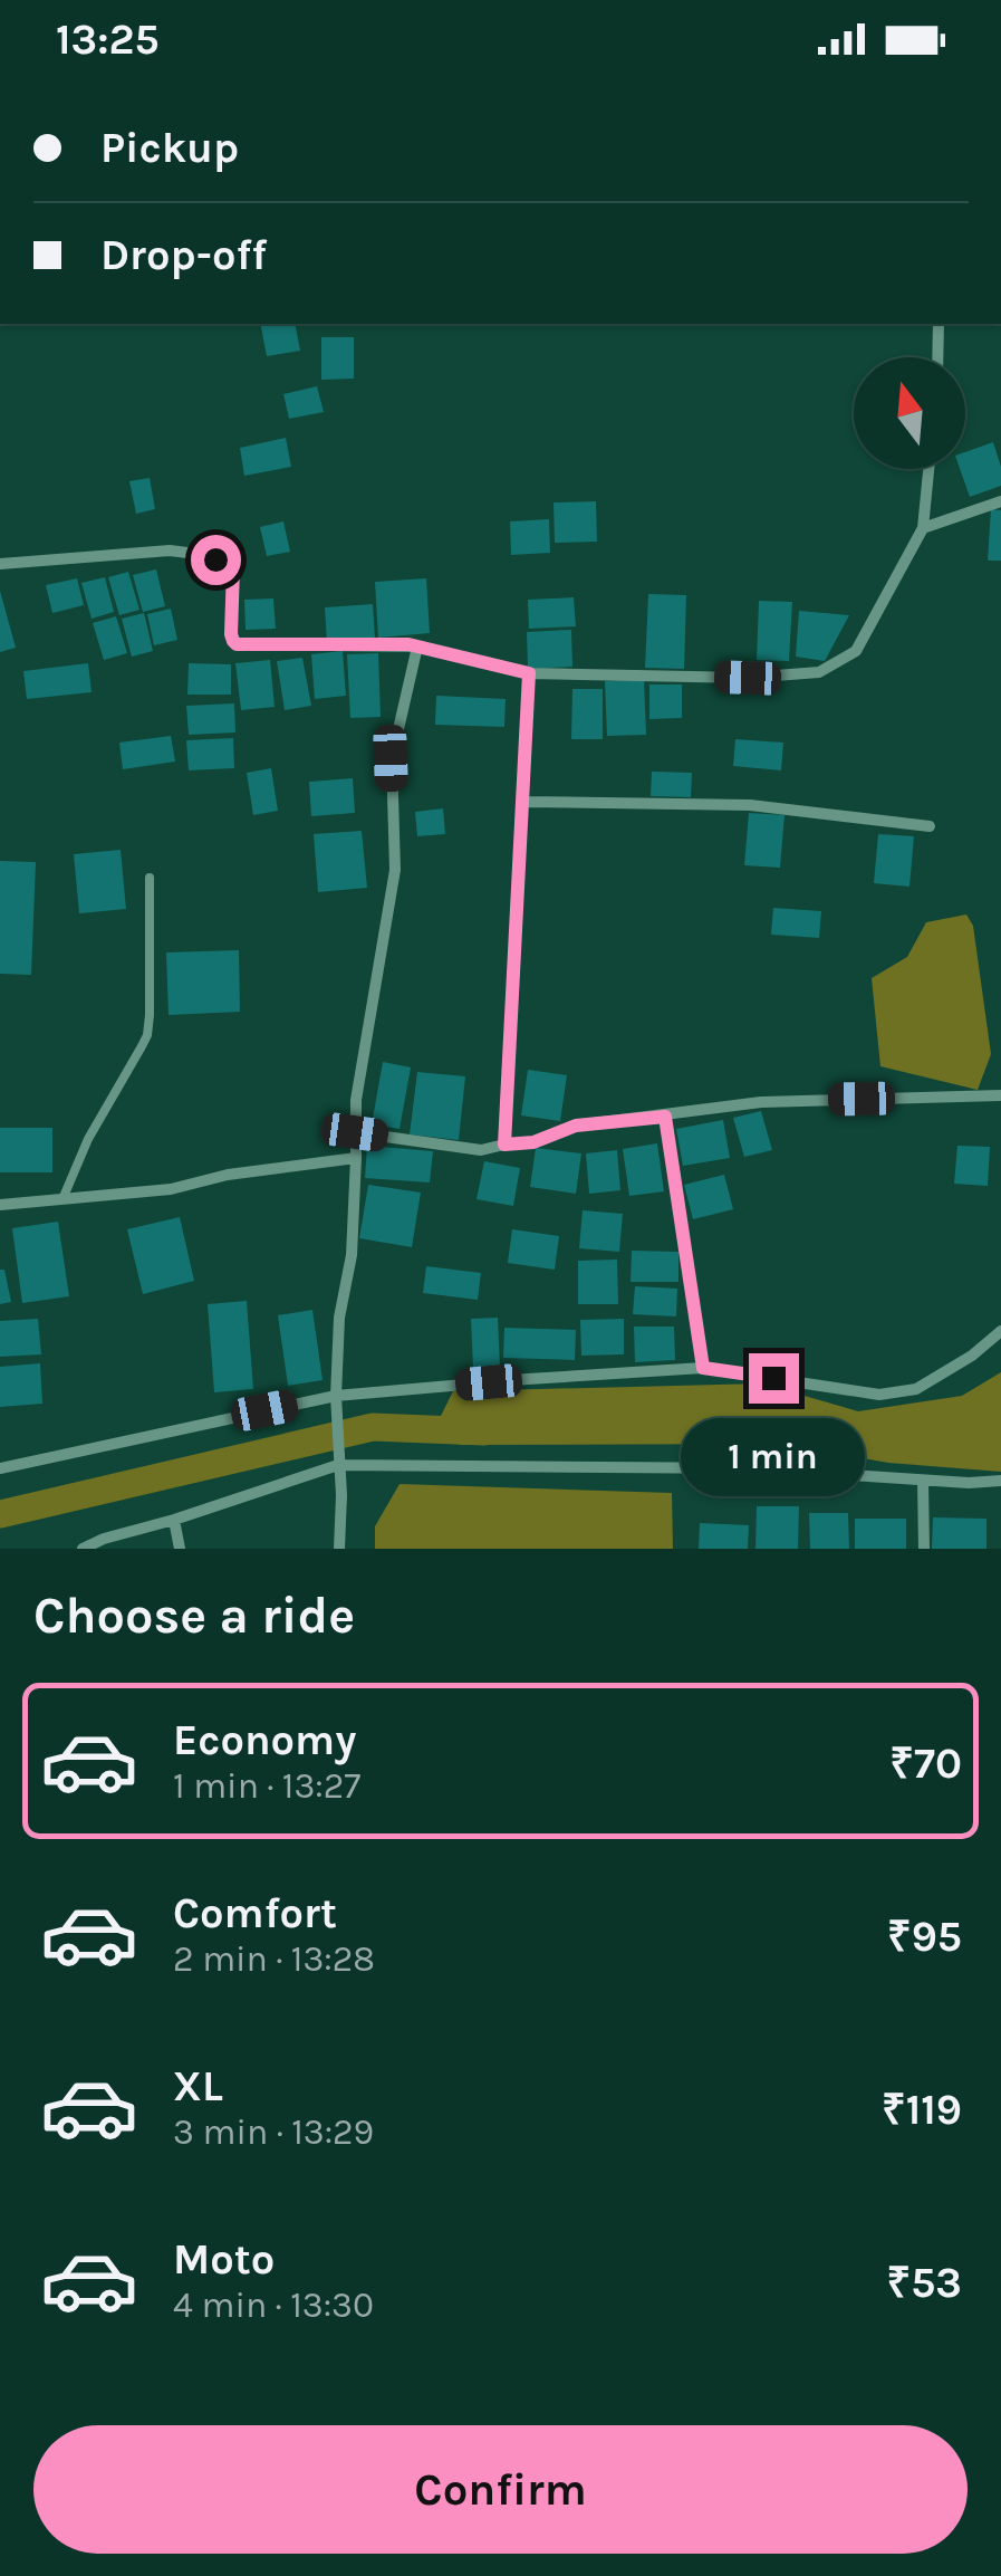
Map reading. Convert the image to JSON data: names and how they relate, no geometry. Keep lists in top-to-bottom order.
{
  "north": "top",
  "page": {
    "status": "13:25",
    "banner": ["Pickup", "Drop-off"],
    "bubble": "1 min",
    "heading": "Choose a ride",
    "list": [
      {
        "name": "Economy",
        "note": "1 min · 13:27",
        "value": "₹70"
      },
      {
        "name": "Comfort",
        "note": "2 min · 13:28",
        "value": "₹95"
      },
      {
        "name": "XL",
        "note": "3 min · 13:29",
        "value": "₹119"
      },
      {
        "name": "Moto",
        "note": "4 min · 13:30",
        "value": "₹53"
      }
    ],
    "buttons": "Confirm"
  }
}
